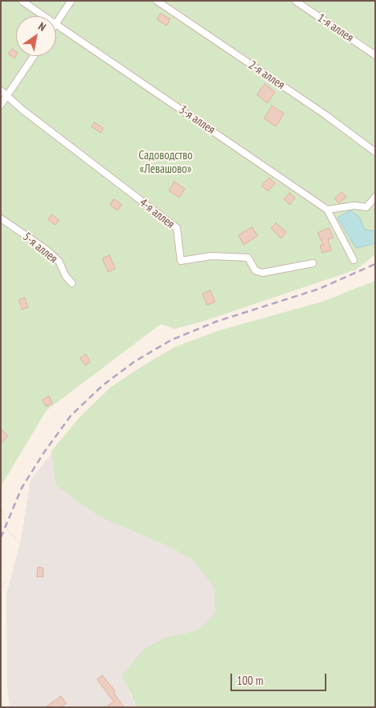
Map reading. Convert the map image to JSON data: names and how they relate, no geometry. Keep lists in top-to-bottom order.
{
  "streets": {
    "street": [
      "1-я аллея",
      "2-я аллея",
      "3-я аллея",
      "4-я аллея",
      "5-я аллея"
    ]
  },
  "parks": ["Садоводство «Левашово»"],
  "scale_bar": "100 m",
  "north": "top right"
}
